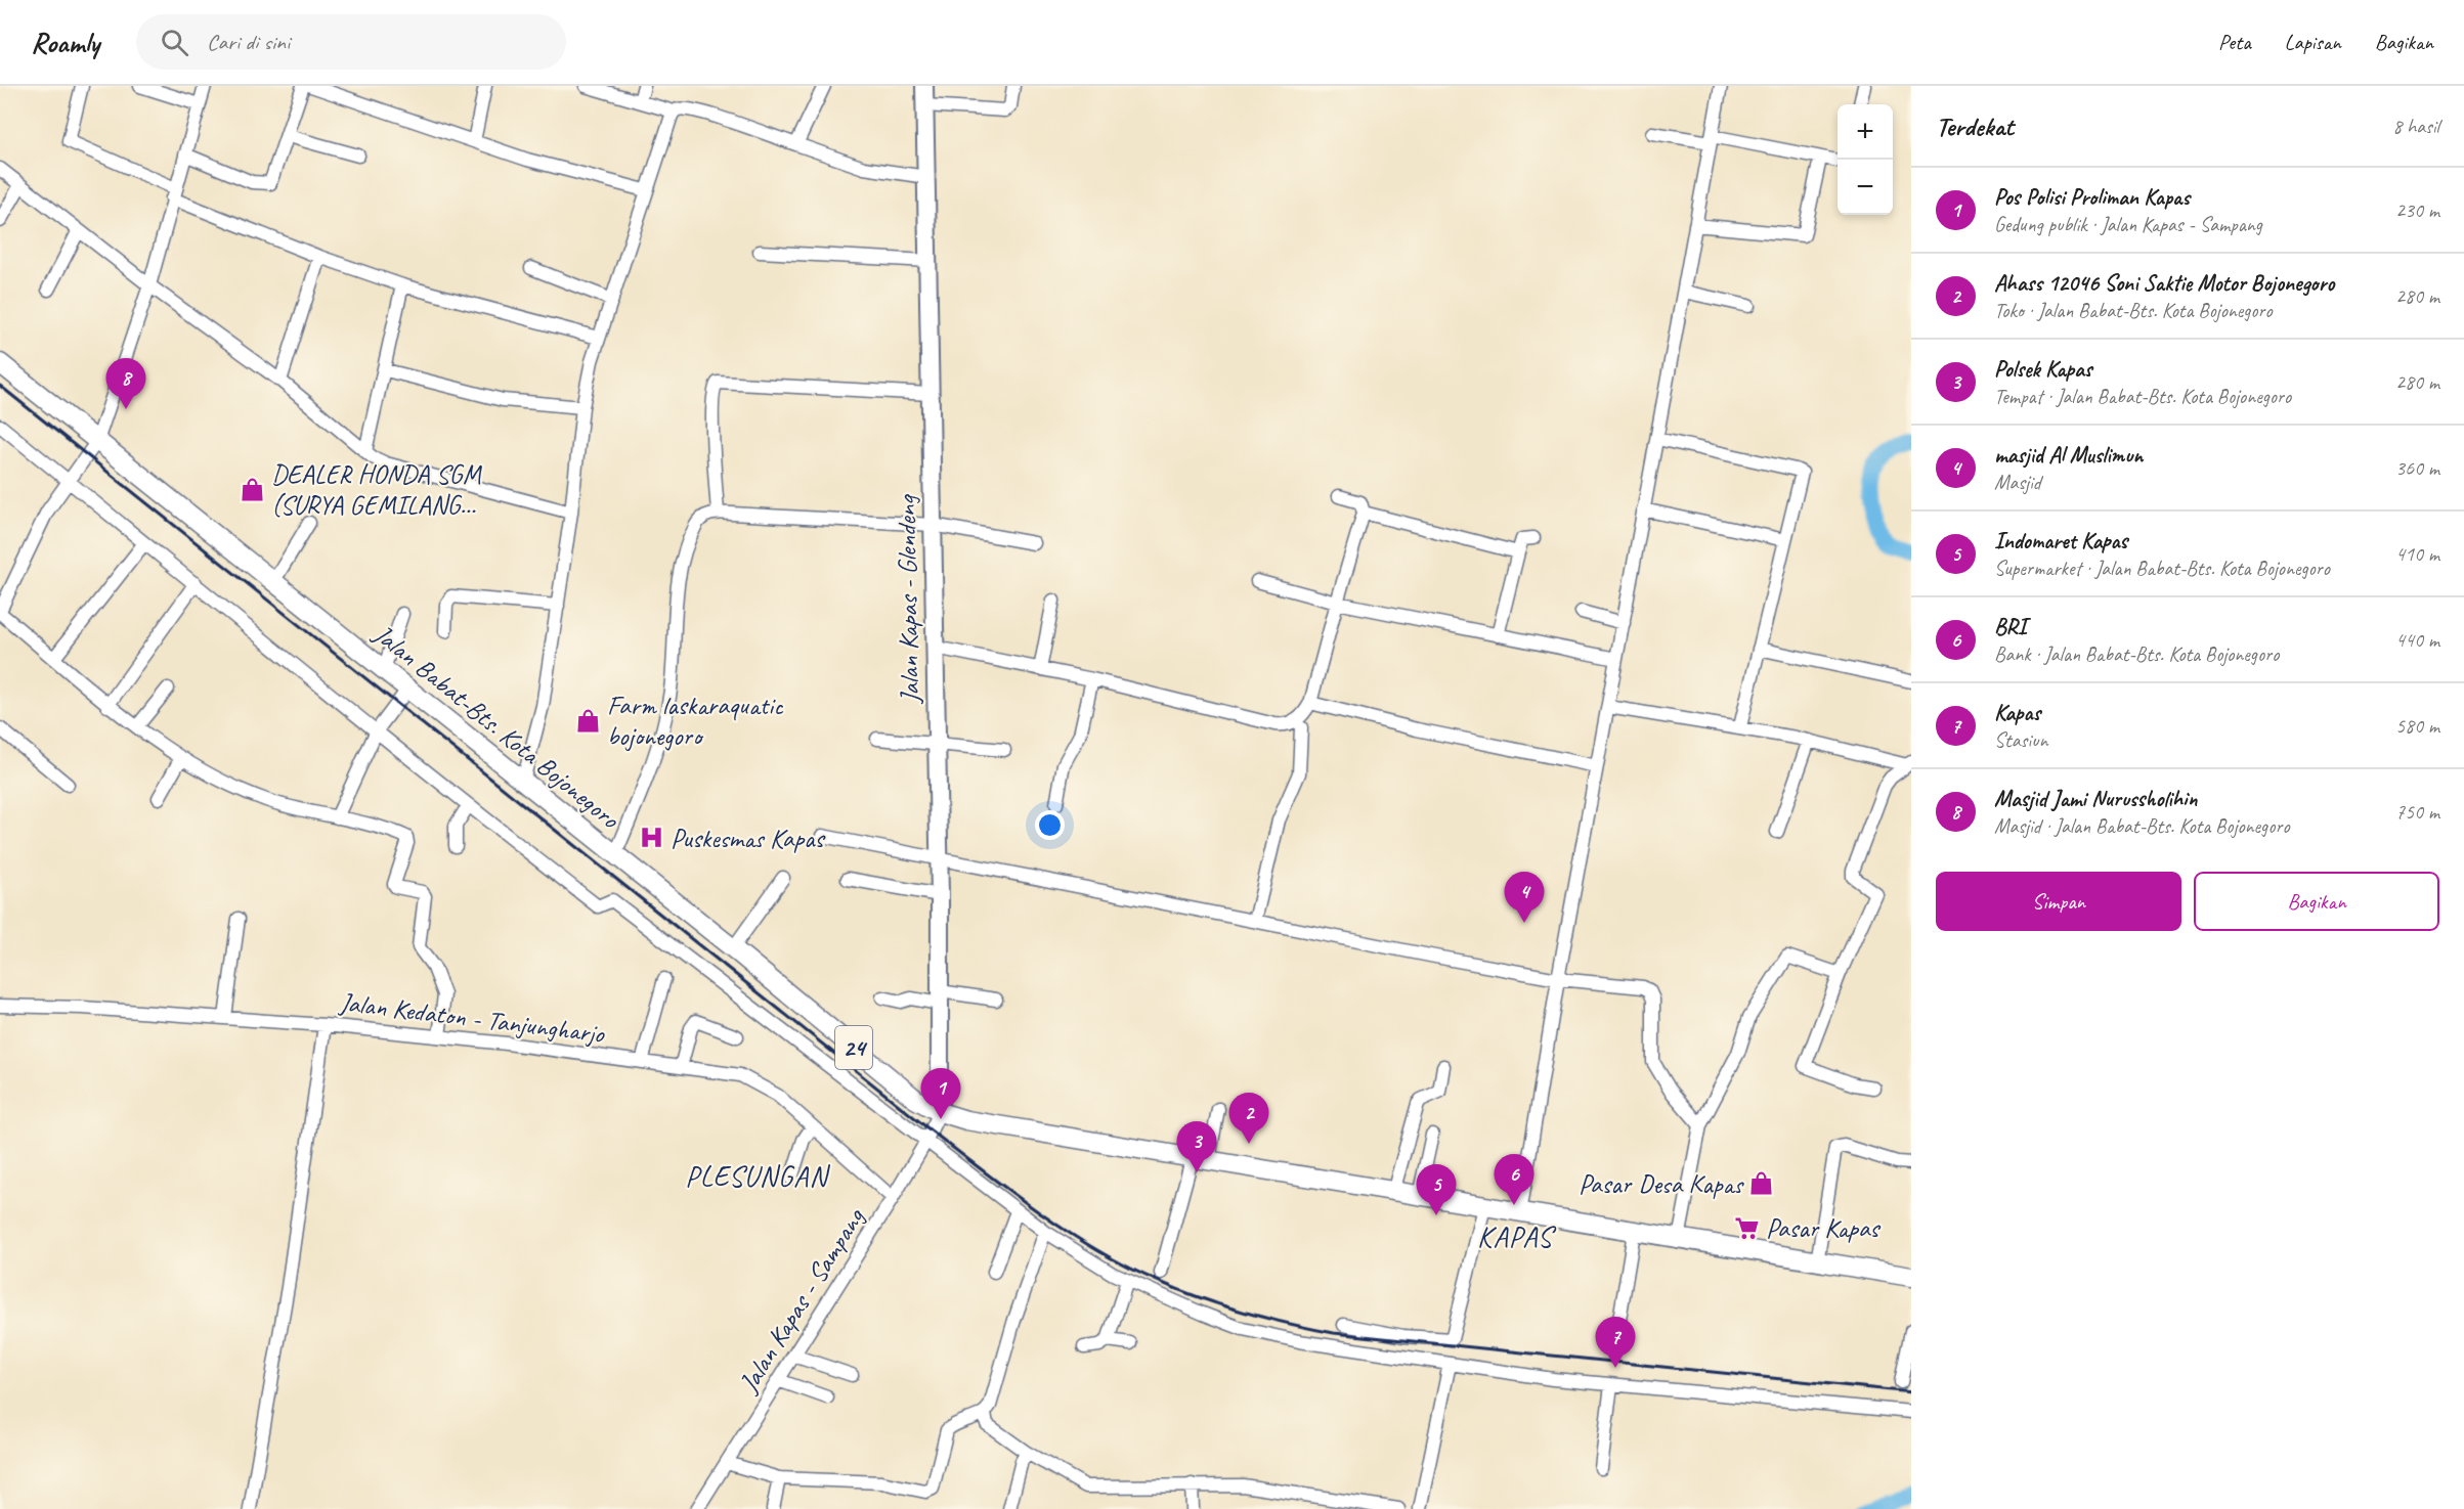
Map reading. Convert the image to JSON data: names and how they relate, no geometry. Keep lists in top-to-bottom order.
{
  "streets": {
    "highway": ["Jalan Babat-Bts. Kota Bojonegoro", "24"],
    "main road": ["Jalan Kapas - Glendeng"],
    "street": ["Jalan Kedaton - Tanjungharjo", "Jalan Kapas - Sampang"]
  },
  "crossings": [
    ["Jalan Kapas - Glendeng", "Jalan Babat-Bts. Kota Bojonegoro"],
    ["Jalan Kapas - Glendeng", "Jalan Kapas - Sampang"],
    ["Jalan Babat-Bts. Kota Bojonegoro", "Jalan Kapas - Sampang"],
    ["Jalan Kedaton - Tanjungharjo", "Jalan Kapas - Sampang"]
  ],
  "districts": ["PLESUNGAN", "KAPAS"],
  "places": {
    "shop": ["DEALER HONDA SGM (SURYA GEMILANG…", "Farm laskaraquatic bojonegoro", "Pasar Desa Kapas"],
    "hospital": ["Puskesmas Kapas"],
    "supermarket": ["Pasar Kapas"]
  },
  "page": {
    "header": "Roamly",
    "search": "Cari di sini",
    "nav": ["Peta", "Lapisan", "Bagikan"],
    "heading": ["Terdekat", "8 hasil"],
    "map_buttons": ["+", "−"],
    "list": [
      {
        "mark": "1",
        "name": "Pos Polisi Proliman Kapas",
        "note": "Gedung publik · Jalan Kapas - Sampang",
        "value": "230 m"
      },
      {
        "mark": "2",
        "name": "Ahass 12046 Soni Saktie Motor Bojonegoro",
        "note": "Toko · Jalan Babat-Bts. Kota Bojonegoro",
        "value": "280 m"
      },
      {
        "mark": "3",
        "name": "Polsek Kapas",
        "note": "Tempat · Jalan Babat-Bts. Kota Bojonegoro",
        "value": "280 m"
      },
      {
        "mark": "4",
        "name": "masjid Al Muslimun",
        "note": "Masjid",
        "value": "360 m"
      },
      {
        "mark": "5",
        "name": "Indomaret Kapas",
        "note": "Supermarket · Jalan Babat-Bts. Kota Bojonegoro",
        "value": "410 m"
      },
      {
        "mark": "6",
        "name": "BRI",
        "note": "Bank · Jalan Babat-Bts. Kota Bojonegoro",
        "value": "440 m"
      },
      {
        "mark": "7",
        "name": "Kapas",
        "note": "Stasiun",
        "value": "580 m"
      },
      {
        "mark": "8",
        "name": "Masjid Jami Nurussholihin",
        "note": "Masjid · Jalan Babat-Bts. Kota Bojonegoro",
        "value": "750 m"
      }
    ],
    "pins": [
      "8",
      "4",
      "1",
      "2",
      "3",
      "6",
      "5",
      "7"
    ],
    "buttons": ["Simpan", "Bagikan"]
  }
}
